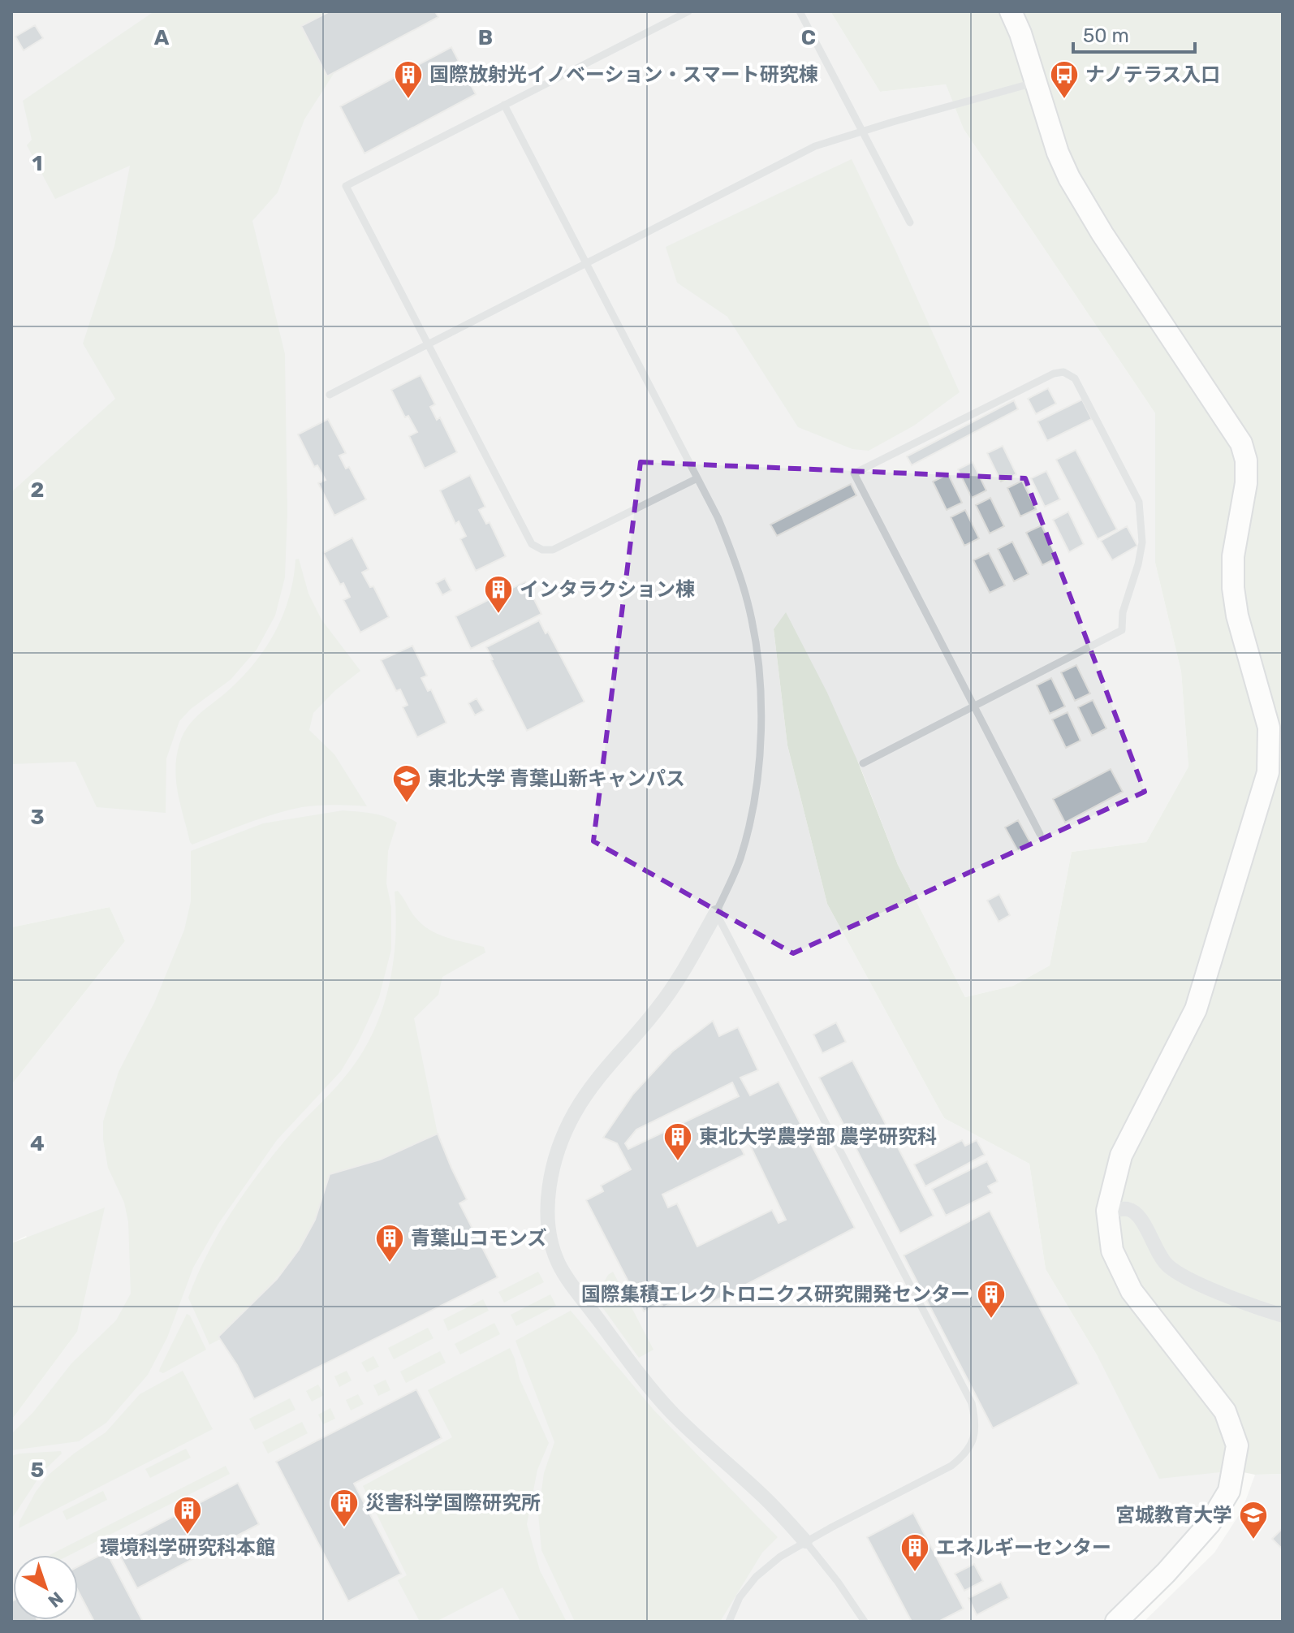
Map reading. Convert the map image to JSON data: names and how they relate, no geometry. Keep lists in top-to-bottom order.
{
  "places": {
    "building": [
      "国際放射光イノベーション・スマート研究棟",
      "インタラクション棟",
      "東北大学農学部 農学研究科",
      "青葉山コモンズ",
      "国際集積エレクトロニクス研究開発センター",
      "災害科学国際研究所",
      "環境科学研究科本館",
      "エネルギーセンター"
    ],
    "bus stop": ["ナノテラス入口"],
    "school or university": ["東北大学 青葉山新キャンパス", "宮城教育大学"]
  },
  "scale_bar": "50 m",
  "north": "bottom right",
  "grid": {
    "columns": ["A", "B", "C"],
    "rows": [
      "1",
      "2",
      "3",
      "4",
      "5"
    ]
  }
}
